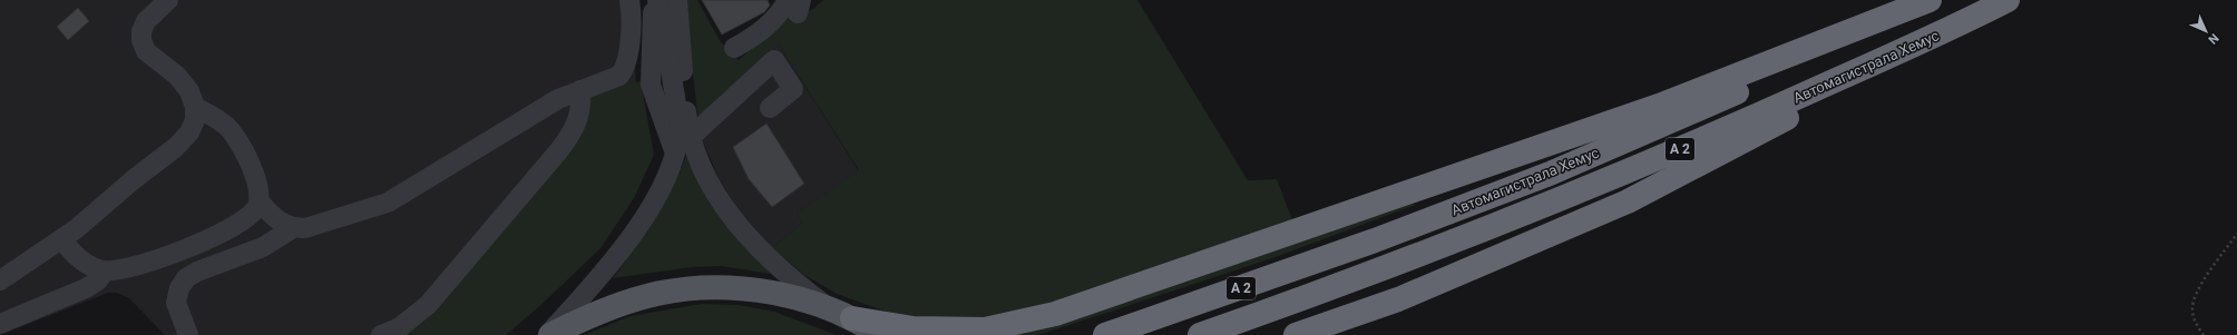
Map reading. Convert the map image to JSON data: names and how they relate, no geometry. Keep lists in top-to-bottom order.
{
  "streets": {
    "highway": ["Автомагистрала Хемус", "A 2"]
  },
  "north": "bottom right"
}
